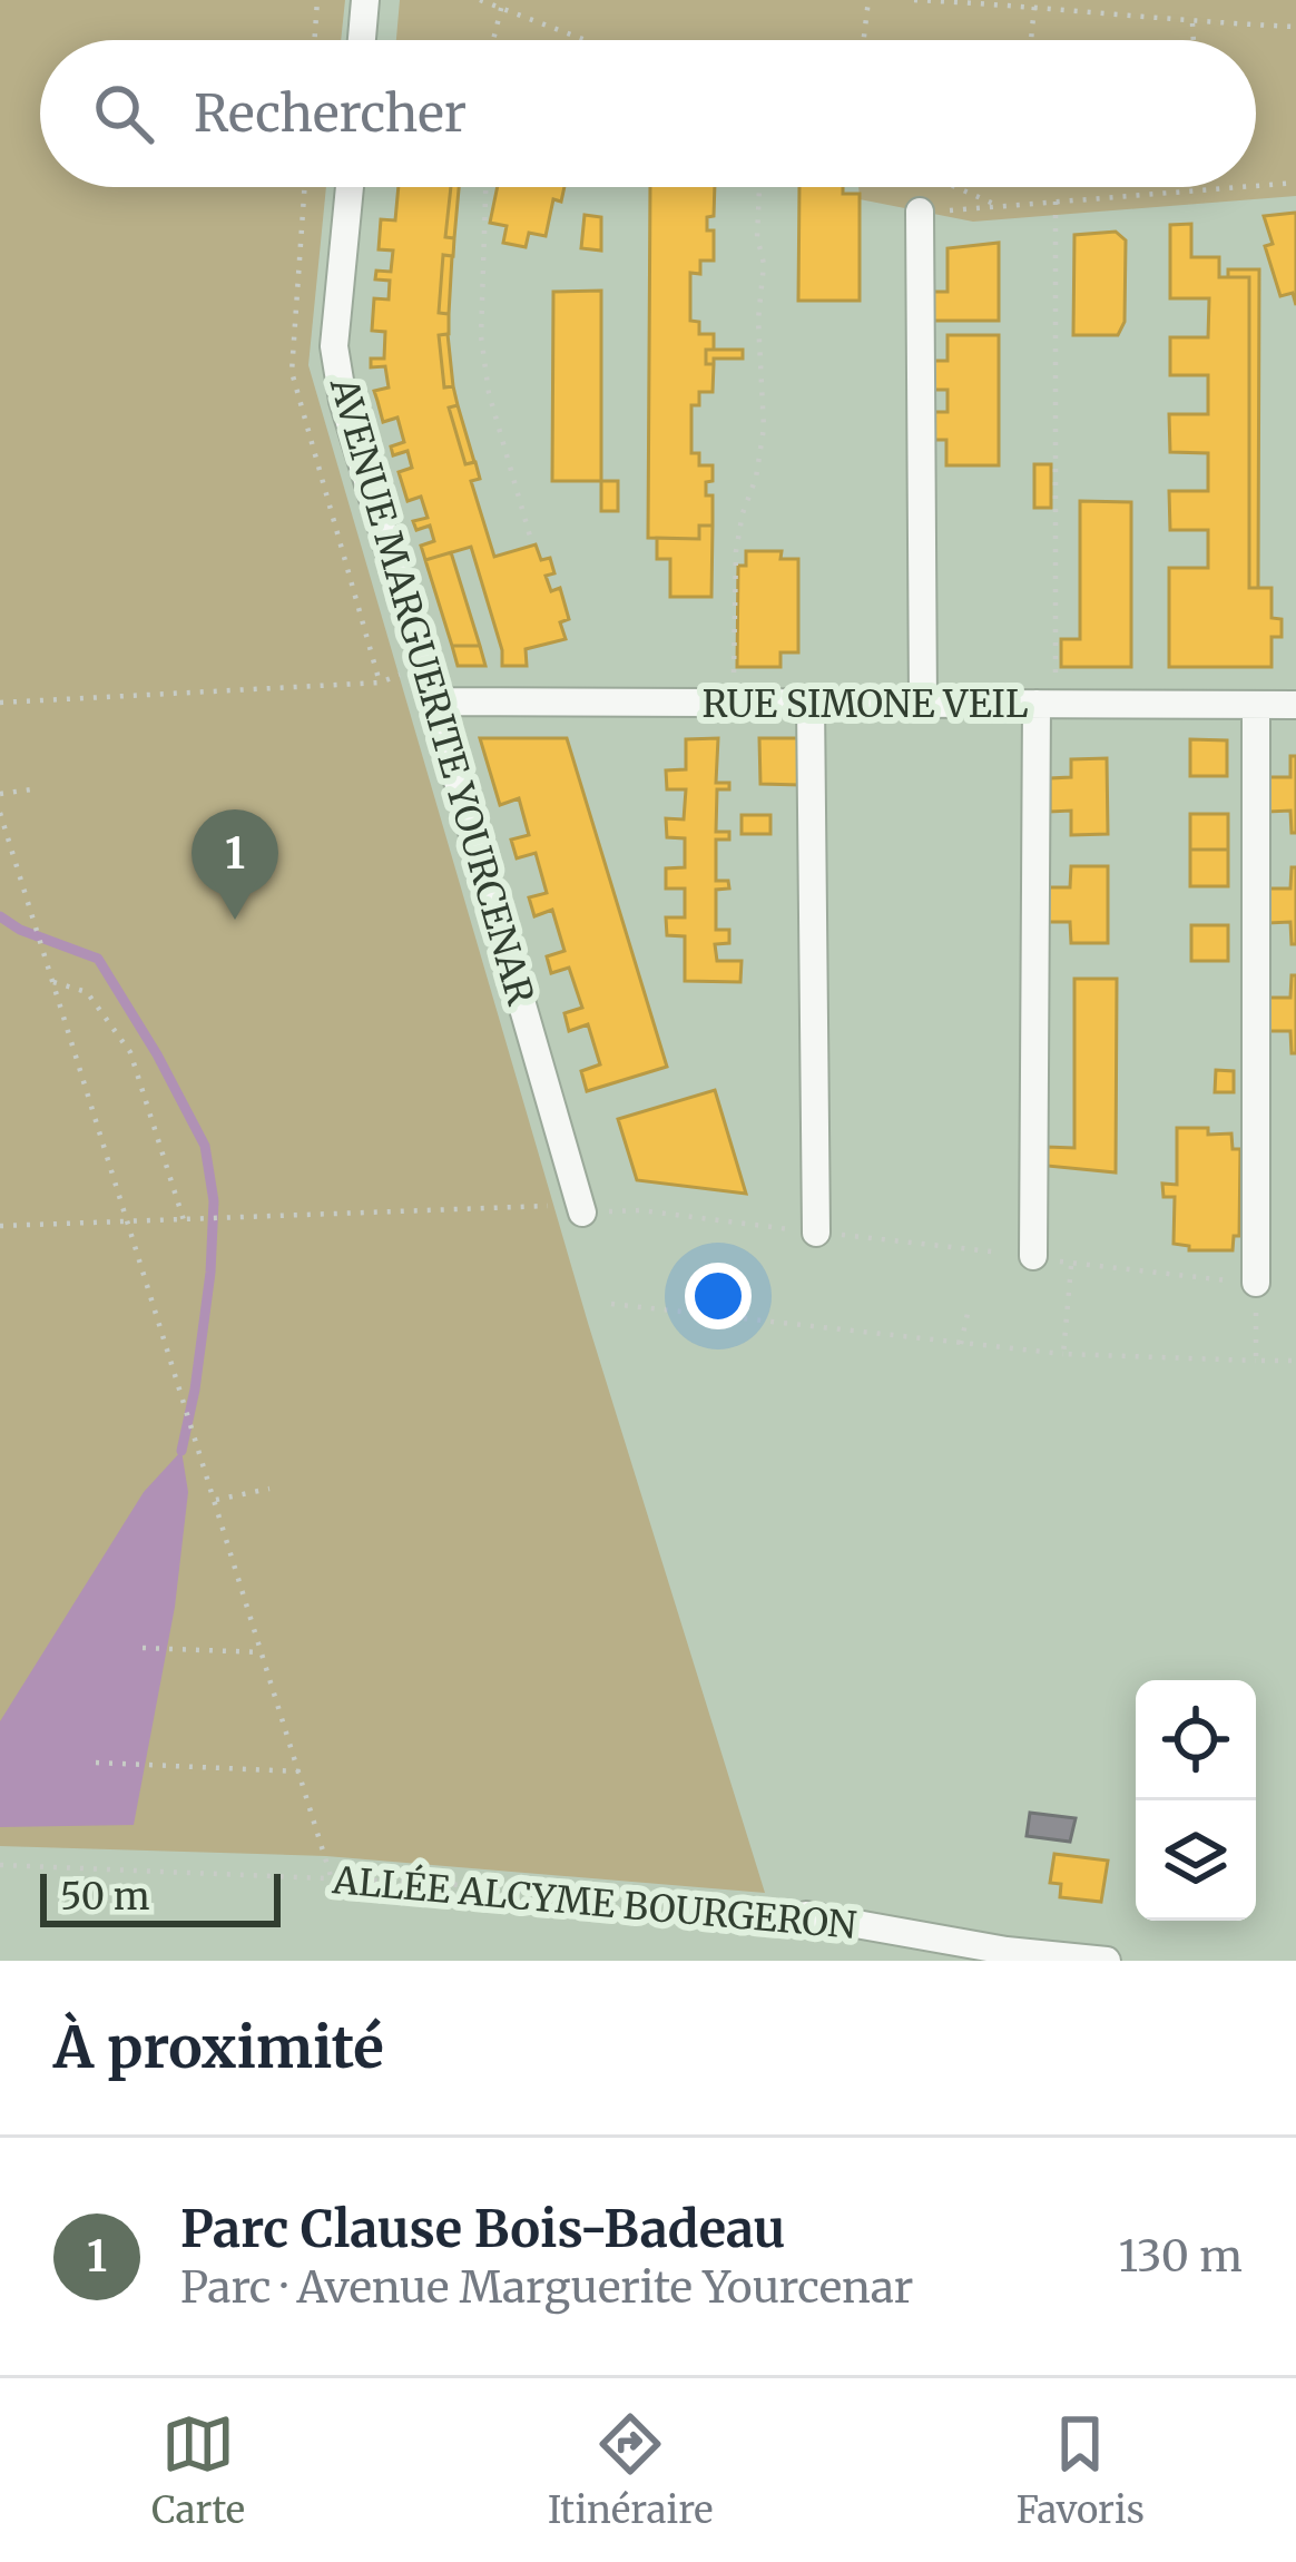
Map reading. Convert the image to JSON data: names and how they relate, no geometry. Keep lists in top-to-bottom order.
{
  "streets": {
    "street": ["AVENUE MARGUERITE YOURCENAR", "RUE SIMONE VEIL", "ALLÉE ALCYME BOURGERON"]
  },
  "crossings": [
    ["AVENUE MARGUERITE YOURCENAR", "RUE SIMONE VEIL"]
  ],
  "scale_bar": "50 m",
  "page": {
    "search": "Rechercher",
    "pins": "1",
    "scale": "50 m",
    "heading": "À proximité",
    "list": [
      {
        "mark": "1",
        "name": "Parc Clause Bois-Badeau",
        "note": "Parc · Avenue Marguerite Yourcenar",
        "value": "130 m"
      }
    ],
    "nav": ["Carte", "Itinéraire", "Favoris"]
  }
}
